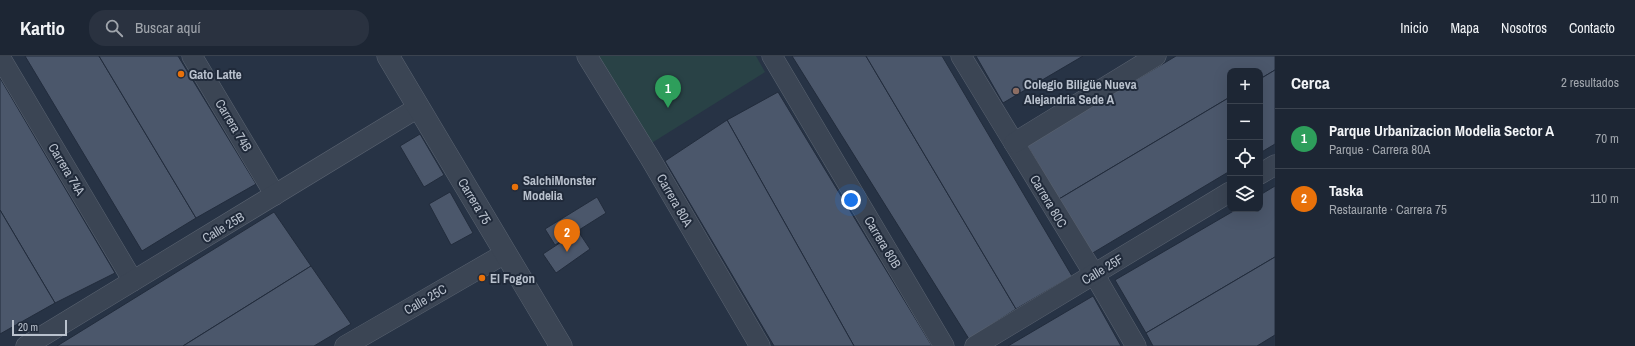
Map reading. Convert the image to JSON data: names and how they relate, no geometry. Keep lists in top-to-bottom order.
{
  "streets": {
    "street": [
      "Carrera 74B",
      "Carrera 74A",
      "Carrera 80A",
      "Carrera 75",
      "Carrera 80C",
      "Calle 25B",
      "Carrera 80B",
      "Calle 25F",
      "Calle 25C"
    ]
  },
  "crossings": [
    ["Carrera 74B", "Calle 25B"],
    ["Carrera 74A", "Calle 25B"],
    ["Carrera 75", "Calle 25B"],
    ["Carrera 75", "Calle 25C"],
    ["Carrera 80C", "Calle 25F"]
  ],
  "places": [
    "Gato Latte",
    "Colegio Biligüe Nueva Alejandria Sede A",
    "SalchiMonster Modelia",
    "El Fogon"
  ],
  "scale_bar": "20 m",
  "page": {
    "header": "Kartio",
    "search": "Buscar aquí",
    "nav": [
      "Inicio",
      "Mapa",
      "Nosotros",
      "Contacto"
    ],
    "heading": ["Cerca", "2 resultados"],
    "map_buttons": ["+", "−"],
    "pins": ["1", "2"],
    "list": [
      {
        "mark": "1",
        "name": "Parque Urbanizacion Modelia Sector A",
        "note": "Parque · Carrera 80A",
        "value": "70 m"
      },
      {
        "mark": "2",
        "name": "Taska",
        "note": "Restaurante · Carrera 75",
        "value": "110 m"
      }
    ],
    "scale": "20 m"
  }
}
